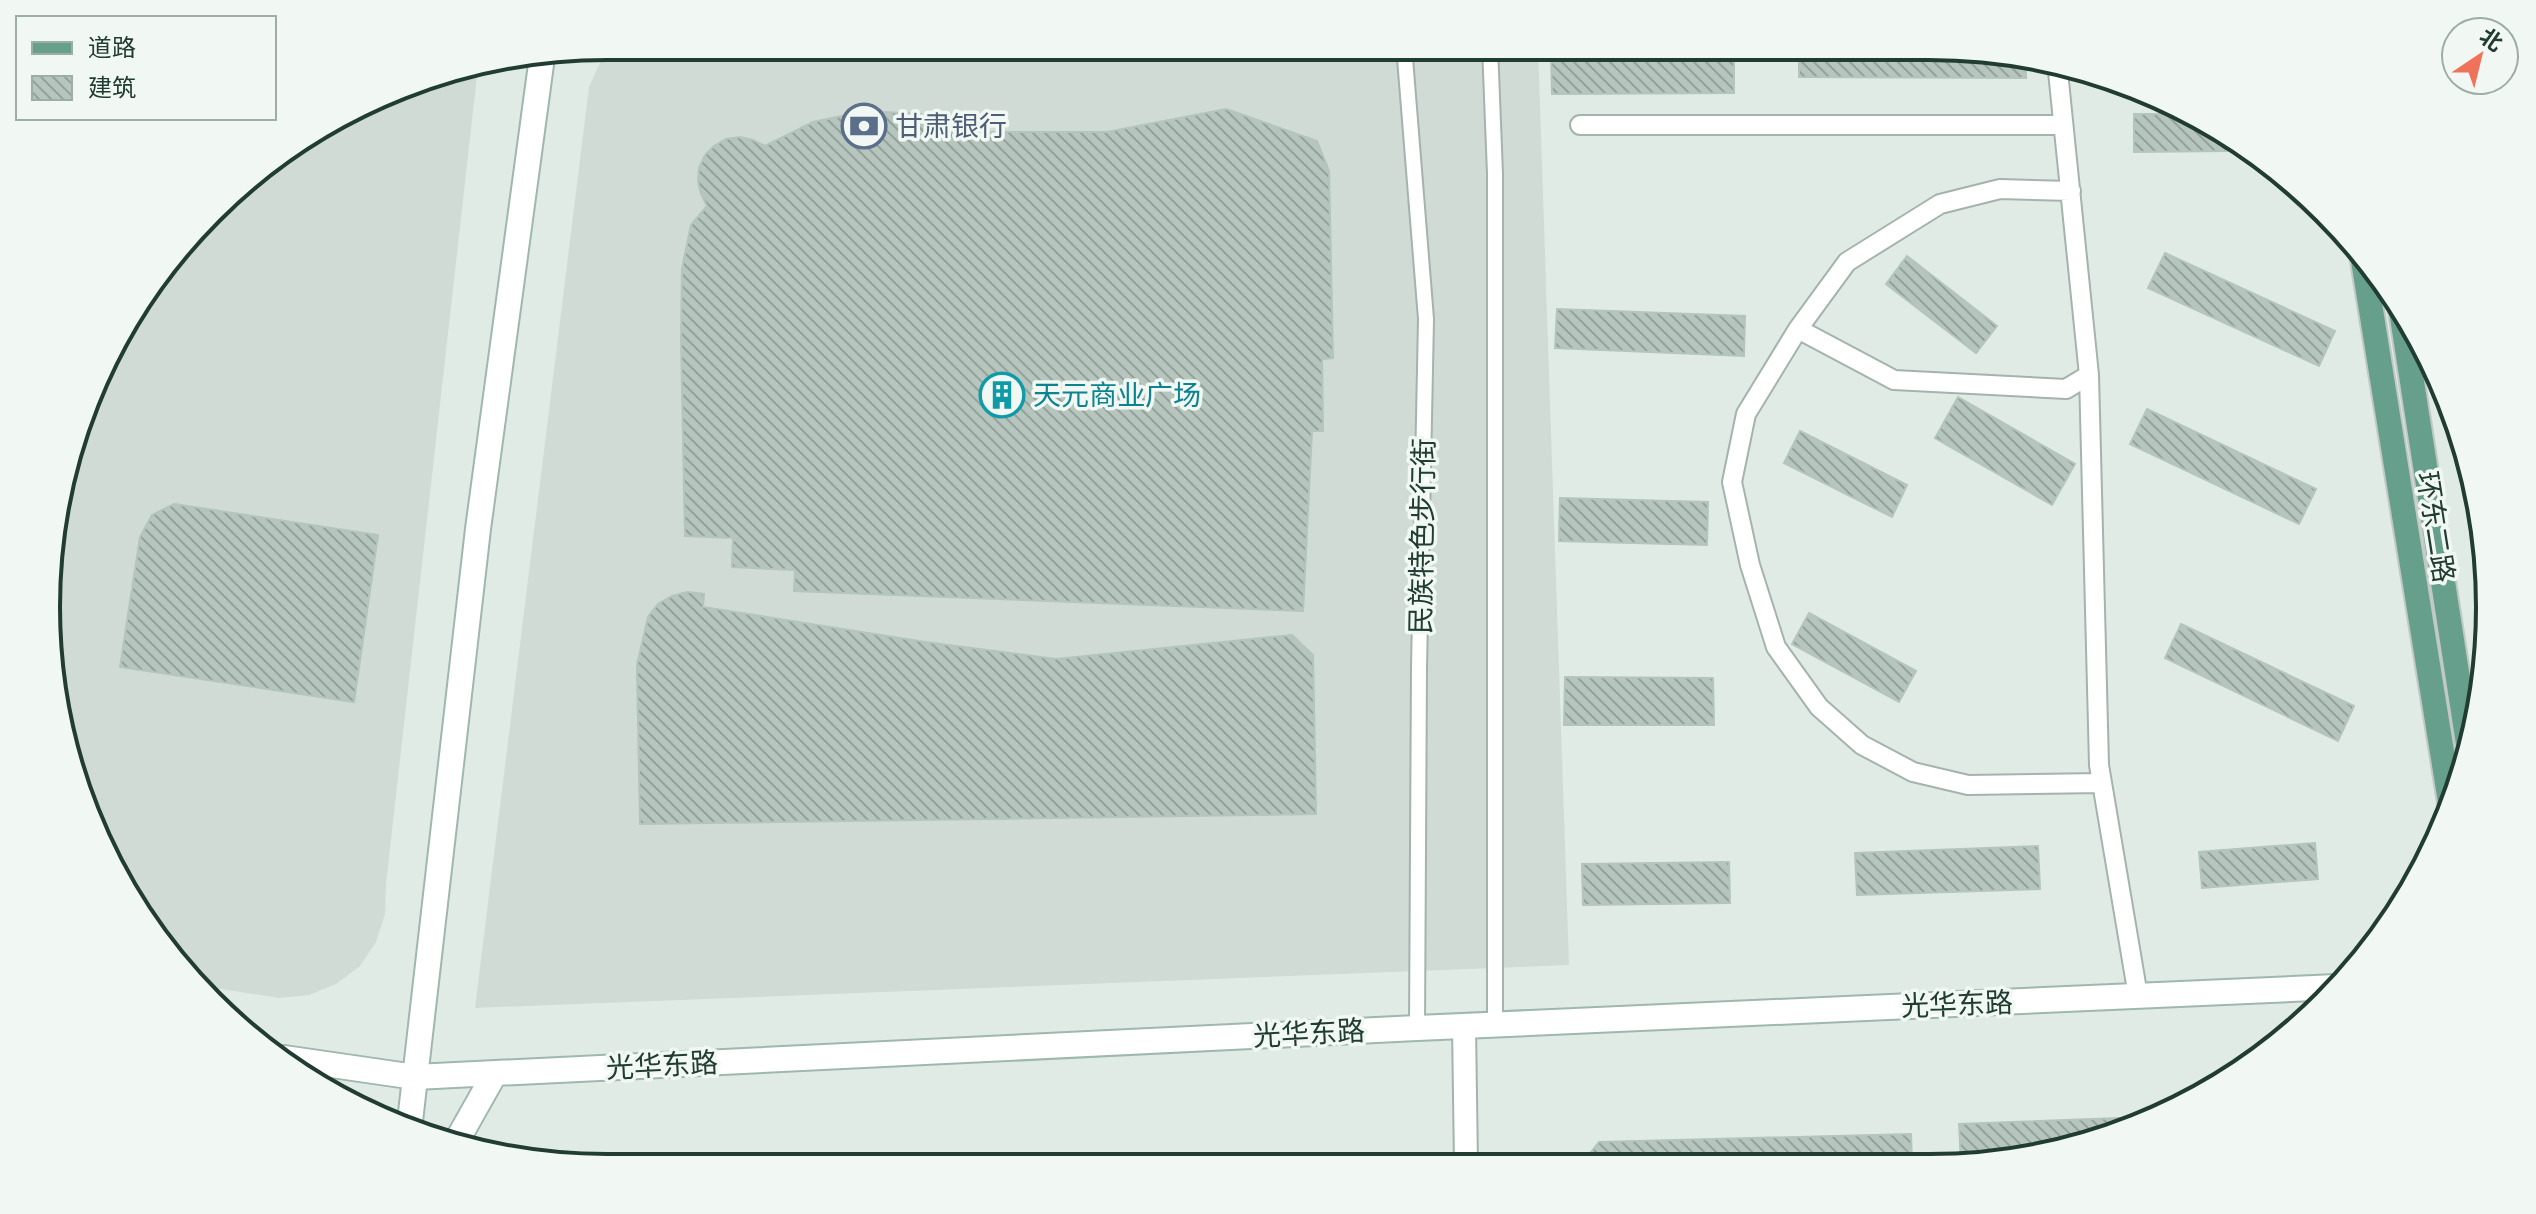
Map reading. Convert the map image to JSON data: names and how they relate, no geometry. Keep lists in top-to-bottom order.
{
  "streets": {
    "main road": ["环东二路", "光华东路"],
    "street": ["民族特色步行街"]
  },
  "crossings": [
    ["民族特色步行街", "光华东路"]
  ],
  "places": {
    "bank": ["甘肃银行"],
    "building": ["天元商业广场"]
  },
  "legend": ["道路", "建筑"],
  "north": "top right"
}
